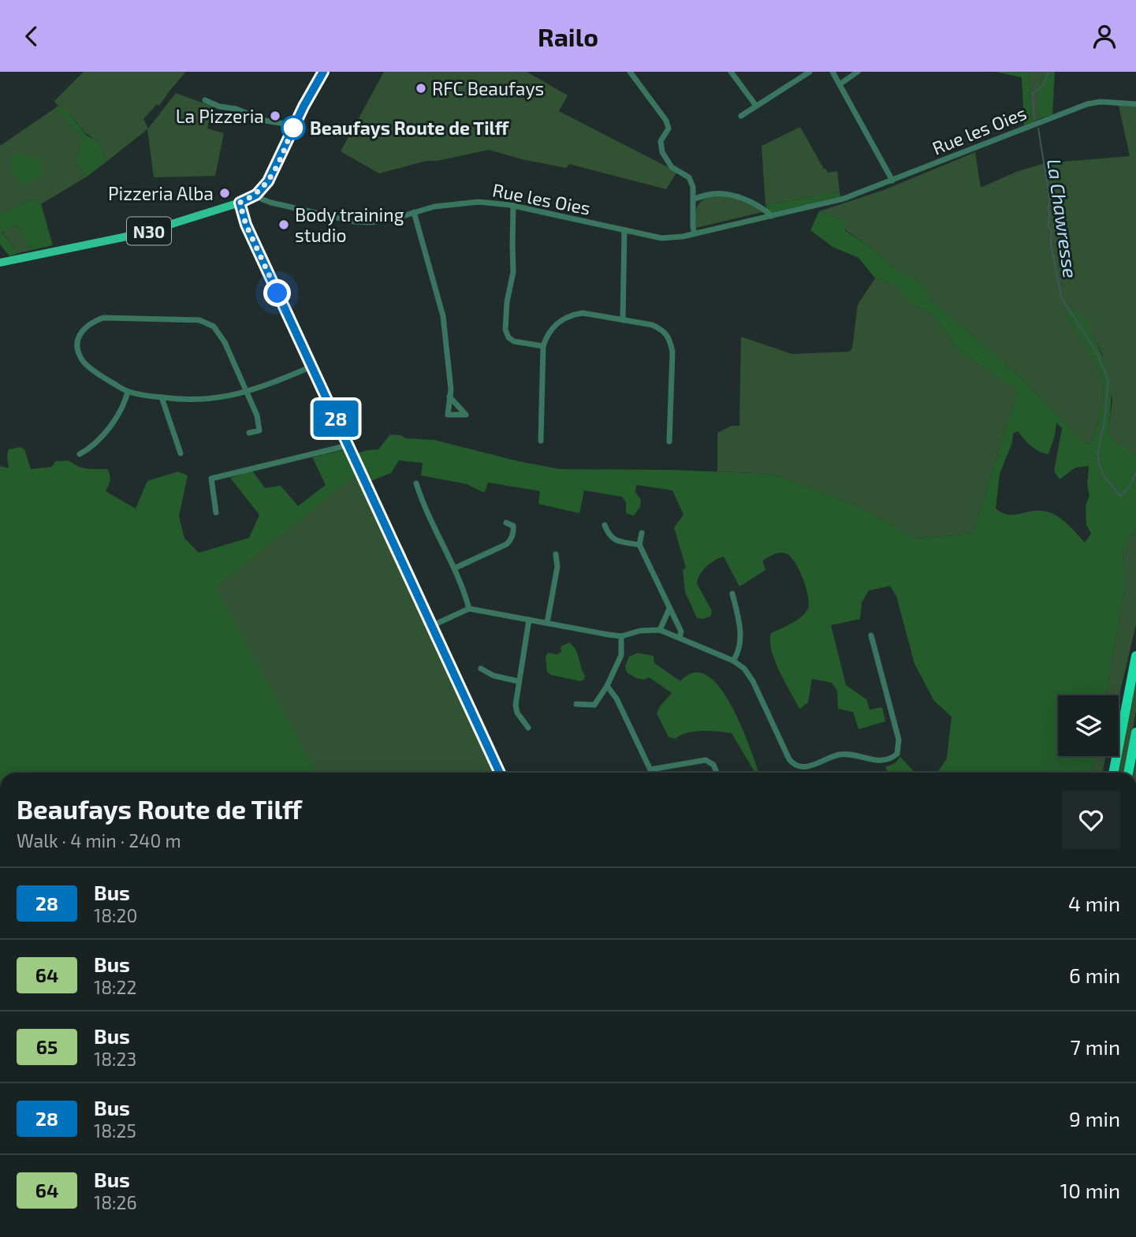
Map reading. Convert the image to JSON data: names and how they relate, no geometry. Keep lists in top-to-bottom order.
{
  "streets": {
    "main road": ["N30"],
    "street": ["Rue les Oies"]
  },
  "crossings": [
    ["Rue les Oies", "N30"]
  ],
  "water": ["La Chawresse"],
  "places": [
    "RFC Beaufays",
    "La Pizzeria",
    "Beaufays Route de Tilff",
    "Pizzeria Alba",
    "Body training studio"
  ],
  "lines": ["bus line 28"],
  "page": {
    "header": "Railo",
    "on_map": "28",
    "heading": ["Beaufays Route de Tilff", "Walk · 4 min · 240 m"],
    "list": [
      {
        "mark": "28",
        "name": "Bus",
        "note": "18:20",
        "value": "4 min"
      },
      {
        "mark": "64",
        "name": "Bus",
        "note": "18:22",
        "value": "6 min"
      },
      {
        "mark": "65",
        "name": "Bus",
        "note": "18:23",
        "value": "7 min"
      },
      {
        "mark": "28",
        "name": "Bus",
        "note": "18:25",
        "value": "9 min"
      },
      {
        "mark": "64",
        "name": "Bus",
        "note": "18:26",
        "value": "10 min"
      }
    ]
  }
}
